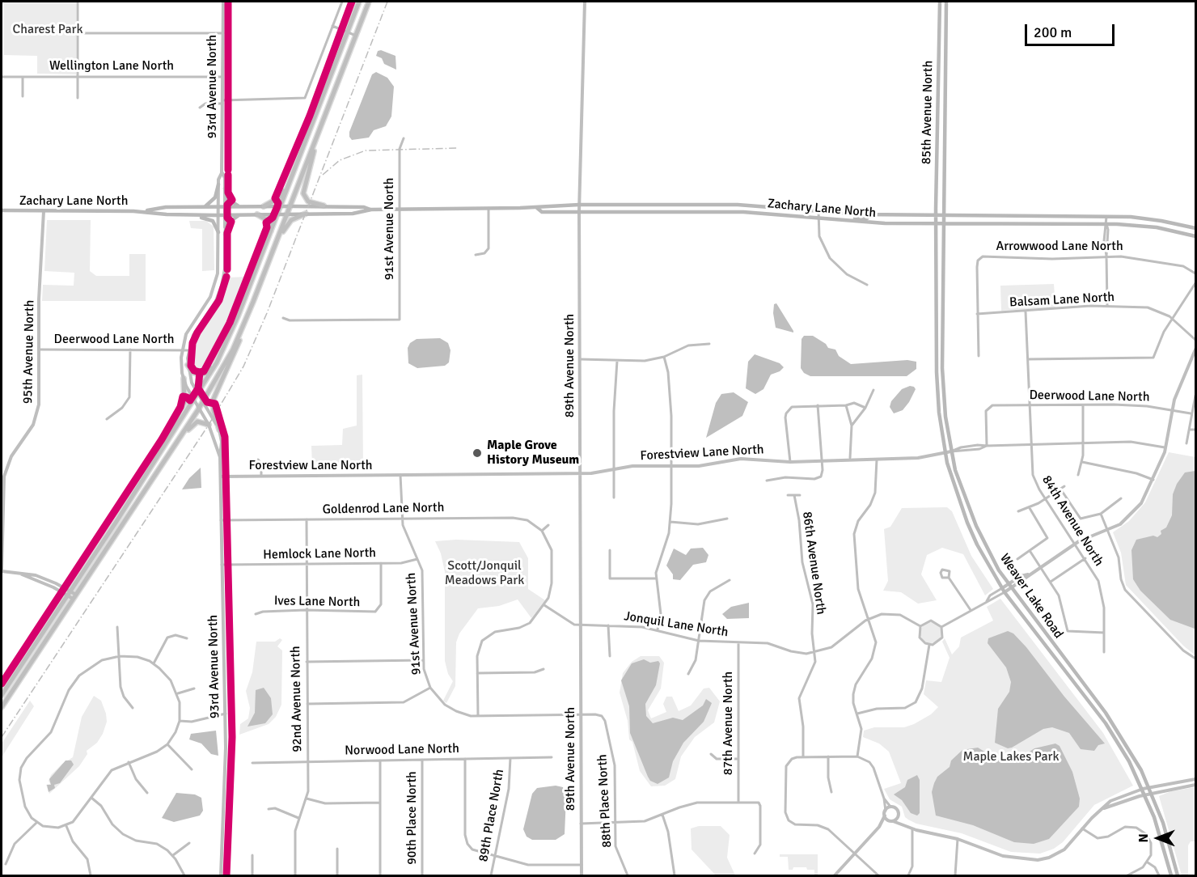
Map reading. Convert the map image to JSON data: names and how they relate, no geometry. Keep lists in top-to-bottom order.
{
  "streets": {
    "main road": ["85th Avenue North", "Zachary Lane North", "Weaver Lake Road"],
    "street": [
      "Wellington Lane North",
      "93rd Avenue North",
      "91st Avenue North",
      "Arrowwood Lane North",
      "Balsam Lane North",
      "Deerwood Lane North",
      "95th Avenue North",
      "89th Avenue North",
      "Forestview Lane North",
      "Goldenrod Lane North",
      "84th Avenue North",
      "Hemlock Lane North",
      "86th Avenue North",
      "Ives Lane North",
      "Jonquil Lane North",
      "92nd Avenue North",
      "87th Avenue North",
      "Norwood Lane North",
      "88th Place North",
      "89th Place North",
      "90th Place North"
    ]
  },
  "crossings": [
    ["Wellington Lane North", "93rd Avenue North"],
    ["93rd Avenue North", "Zachary Lane North"],
    ["93rd Avenue North", "Deerwood Lane North"],
    ["93rd Avenue North", "Forestview Lane North"],
    ["93rd Avenue North", "Goldenrod Lane North"],
    ["93rd Avenue North", "Hemlock Lane North"],
    ["85th Avenue North", "Zachary Lane North"],
    ["85th Avenue North", "Weaver Lake Road"],
    ["Zachary Lane North", "91st Avenue North"],
    ["Zachary Lane North", "95th Avenue North"],
    ["Zachary Lane North", "89th Avenue North"],
    ["Zachary Lane North", "Weaver Lake Road"],
    ["91st Avenue North", "Forestview Lane North"],
    ["91st Avenue North", "Goldenrod Lane North"],
    ["91st Avenue North", "Hemlock Lane North"],
    ["91st Avenue North", "88th Place North"],
    ["Arrowwood Lane North", "Balsam Lane North"],
    ["Balsam Lane North", "84th Avenue North"],
    ["Deerwood Lane North", "95th Avenue North"],
    ["Deerwood Lane North", "Forestview Lane North"],
    ["Deerwood Lane North", "84th Avenue North"],
    ["89th Avenue North", "Forestview Lane North"],
    ["89th Avenue North", "Jonquil Lane North"],
    ["89th Avenue North", "88th Place North"],
    ["Forestview Lane North", "84th Avenue North"],
    ["Forestview Lane North", "Weaver Lake Road"],
    ["Goldenrod Lane North", "92nd Avenue North"],
    ["Hemlock Lane North", "Ives Lane North"],
    ["Hemlock Lane North", "92nd Avenue North"],
    ["86th Avenue North", "Jonquil Lane North"],
    ["Ives Lane North", "92nd Avenue North"],
    ["Jonquil Lane North", "87th Avenue North"],
    ["92nd Avenue North", "Norwood Lane North"],
    ["Norwood Lane North", "89th Place North"],
    ["Norwood Lane North", "90th Place North"]
  ],
  "parks": ["Charest Park", "Scott/Jonquil Meadows Park", "Maple Lakes Park"],
  "places": ["Maple Grove History Museum"],
  "scale_bar": "200 m",
  "north": "left"
}
